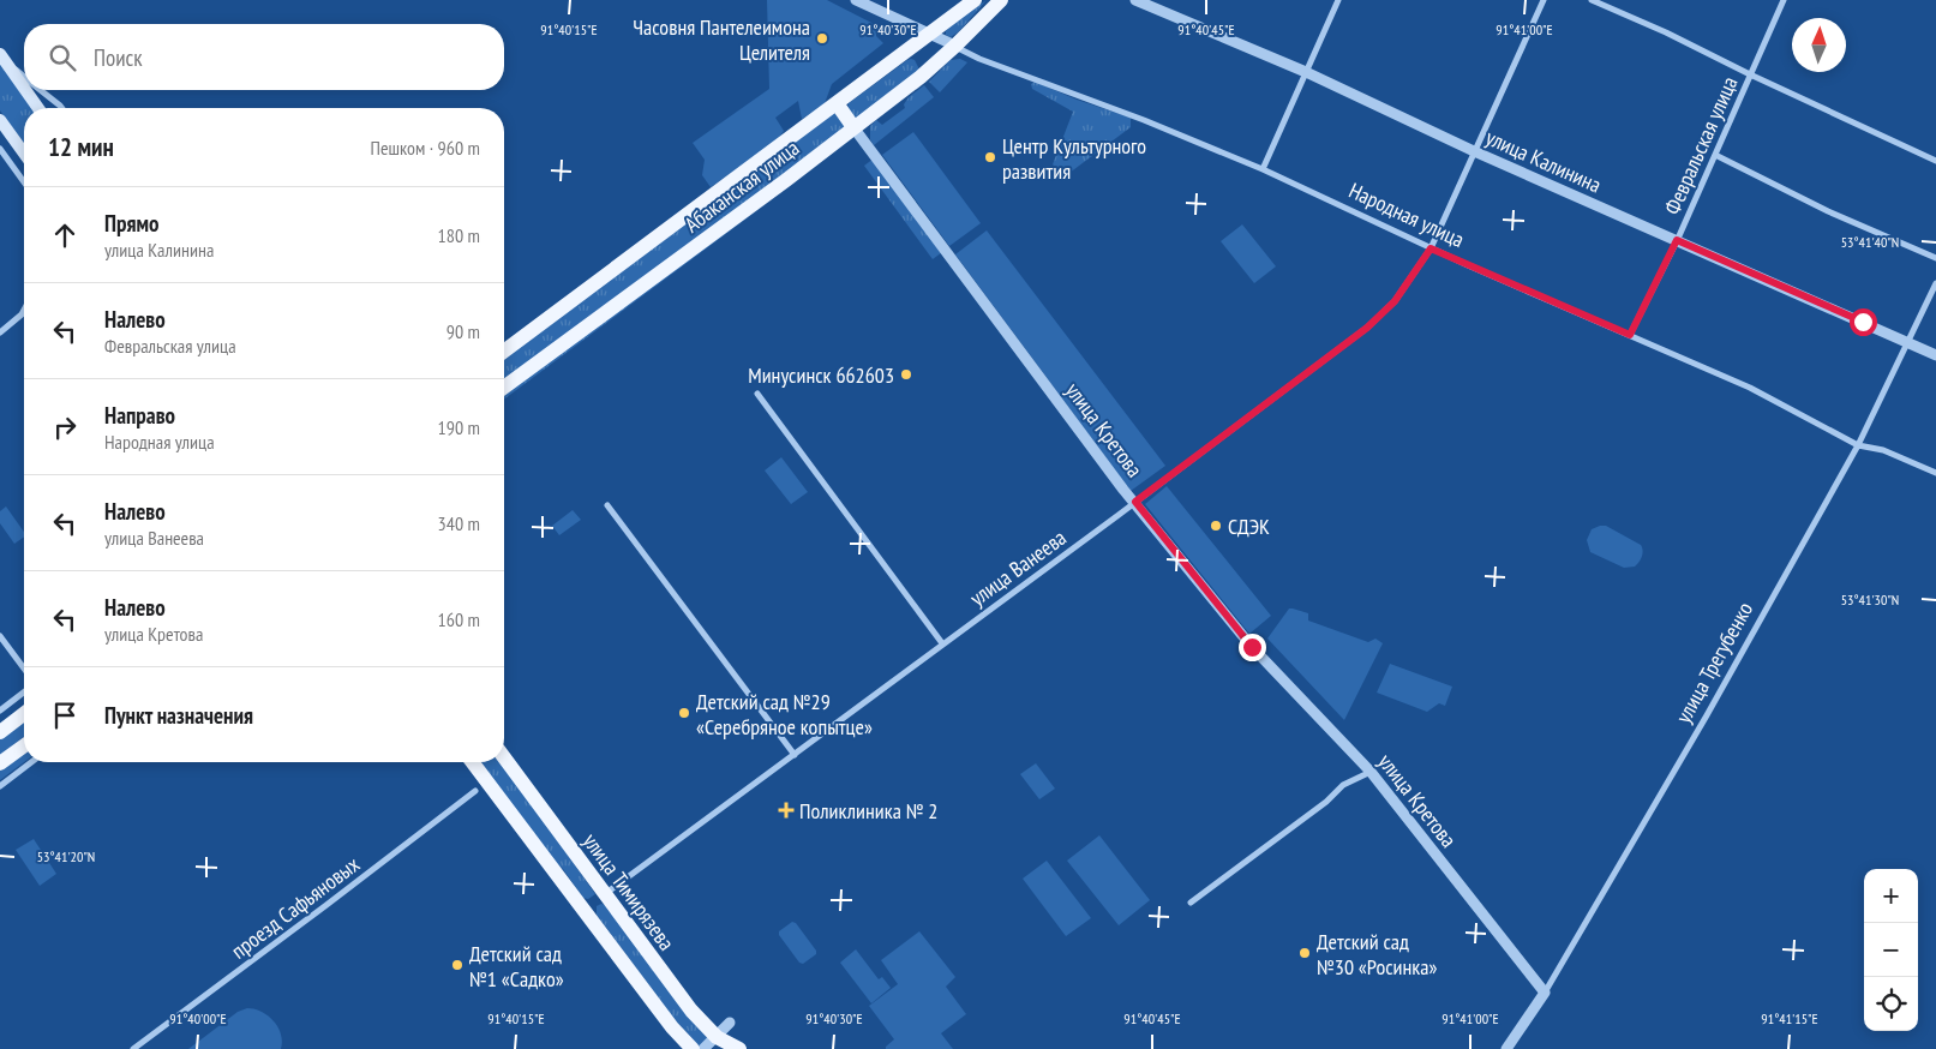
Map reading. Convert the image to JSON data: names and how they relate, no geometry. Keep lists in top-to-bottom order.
{
  "streets": {
    "main road": ["Абаканская улица", "улица Тимирязева"],
    "street": [
      "Февральская улица",
      "улица Калинина",
      "Народная улица",
      "улица Кретова",
      "улица Ванеева",
      "улица Трегубенко",
      "проезд Сафьяновых"
    ]
  },
  "crossings": [
    ["Февральская улица", "улица Калинина"],
    ["Февральская улица", "Народная улица"],
    ["улица Калинина", "улица Ванеева"],
    ["улица Калинина", "улица Трегубенко"],
    ["Абаканская улица", "Народная улица"],
    ["Абаканская улица", "улица Кретова"],
    ["Народная улица", "улица Ванеева"],
    ["Народная улица", "улица Трегубенко"],
    ["улица Кретова", "улица Ванеева"],
    ["улица Кретова", "улица Трегубенко"],
    ["улица Ванеева", "улица Тимирязева"]
  ],
  "places": {
    "other": [
      "Часовня Пантелеимона Целителя",
      "Центр Культурного развития",
      "Минусинск 662603",
      "СДЭК",
      "Детский сад №29 «Серебряное копытце»",
      "Детский сад №30 «Росинка»",
      "Детский сад №1 «Cадко»"
    ],
    "health": ["Поликлиника № 2"]
  },
  "north": "top",
  "page": {
    "search": "Поиск",
    "heading": ["12 мин", "Пешком · 960 m"],
    "list": [
      ["Прямо", "улица Калинина", "180 m"],
      ["Налево", "Февральская улица", "90 m"],
      ["Направо", "Народная улица", "190 m"],
      ["Налево", "улица Ванеева", "340 m"],
      ["Налево", "улица Кретова", "160 m"],
      "Пункт назначения"
    ],
    "map_buttons": ["+", "−"]
  },
  "coordinates": [
    "91°40'15\"E",
    "91°40'30\"E",
    "91°40'45\"E",
    "91°41'00\"E",
    "53°41'40\"N",
    "53°41'30\"N",
    "53°41'20\"N",
    "91°40'00\"E",
    "91°41'15\"E"
  ]
}
